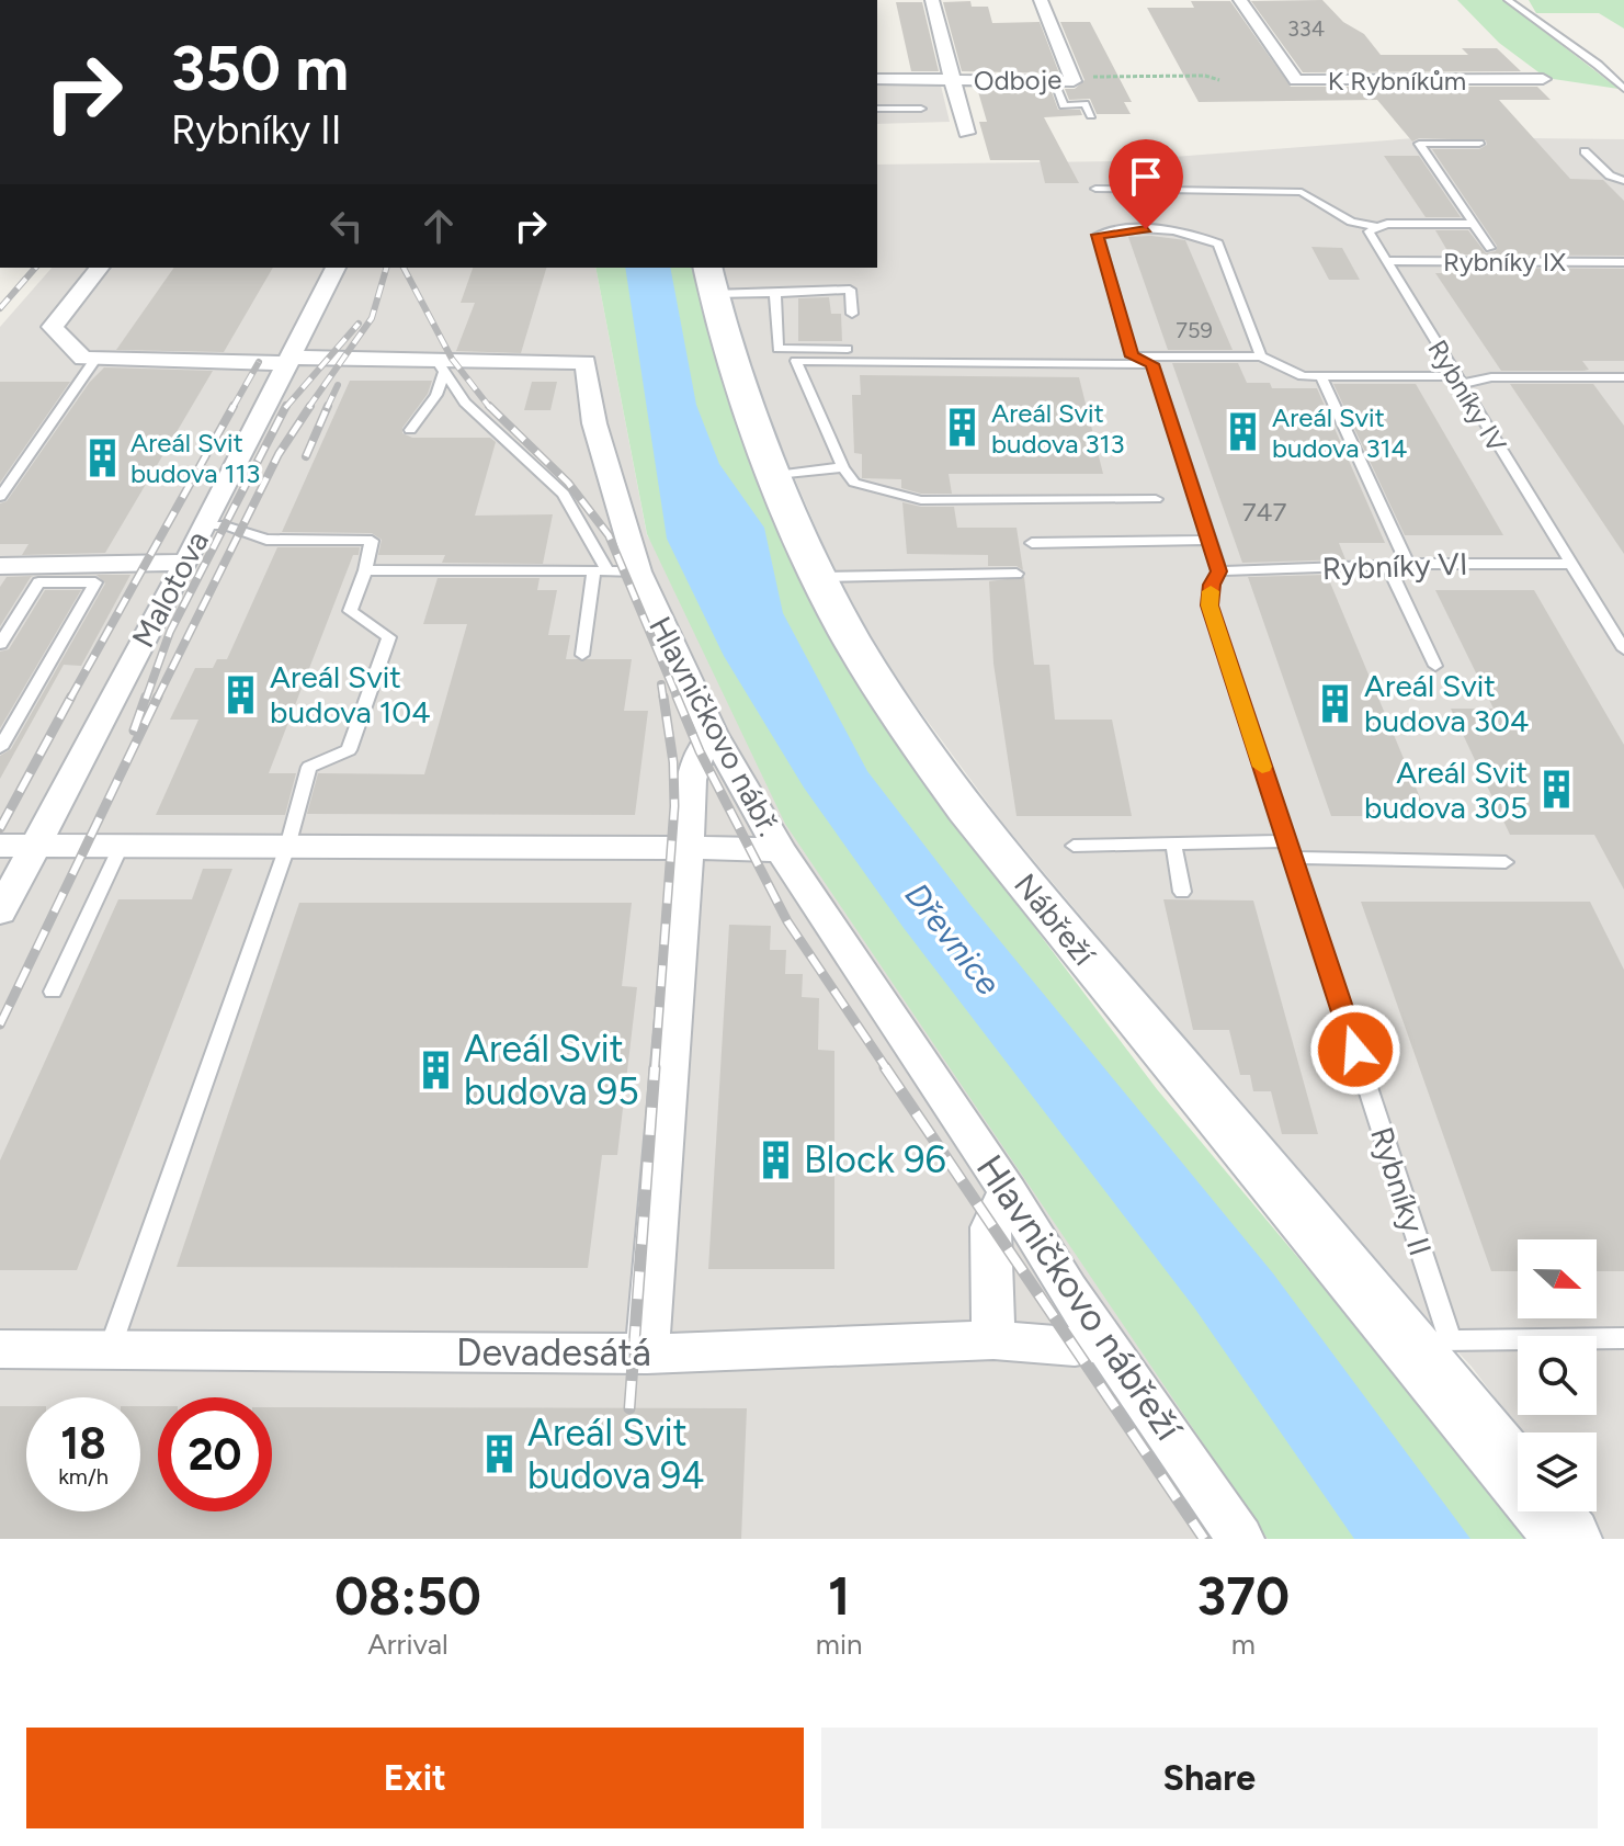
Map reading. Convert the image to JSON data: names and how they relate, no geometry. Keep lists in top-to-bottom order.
{
  "streets": {
    "street": [
      "Odboje",
      "K Rybníkům",
      "Malotova",
      "Hlavničkovo nábř.",
      "Nábřeží",
      "Hlavničkovo nábřeží",
      "Devadesátá"
    ],
    "lane": [
      "Rybníky IX",
      "Rybníky IV",
      "Rybníky VI",
      "Rybníky II"
    ]
  },
  "crossings": [
    ["Rybníky IX", "Rybníky IV"],
    ["Rybníky IV", "Rybníky VI"],
    ["Rybníky VI", "Rybníky II"],
    ["Hlavničkovo nábř.", "Hlavničkovo nábřeží"],
    ["Nábřeží", "Rybníky II"],
    ["Hlavničkovo nábřeží", "Devadesátá"]
  ],
  "water": ["Dřevnice"],
  "places": {
    "building": [
      "Areál Svit budova 313",
      "Areál Svit budova 314",
      "Areál Svit budova 113",
      "Areál Svit budova 104",
      "Areál Svit budova 304",
      "Areál Svit budova 305",
      "Areál Svit budova 95",
      "Block 96",
      "Areál Svit budova 94"
    ]
  },
  "house_numbers": ["334", "759", "747"],
  "north": "right",
  "page": {
    "turn": ["350 m", "Rybníky II"],
    "speed": "18 km/h",
    "limit": "20",
    "eta": [
      "08:50",
      "Arrival",
      "1",
      "min",
      "370",
      "m"
    ],
    "buttons": ["Exit", "Share"]
  }
}
